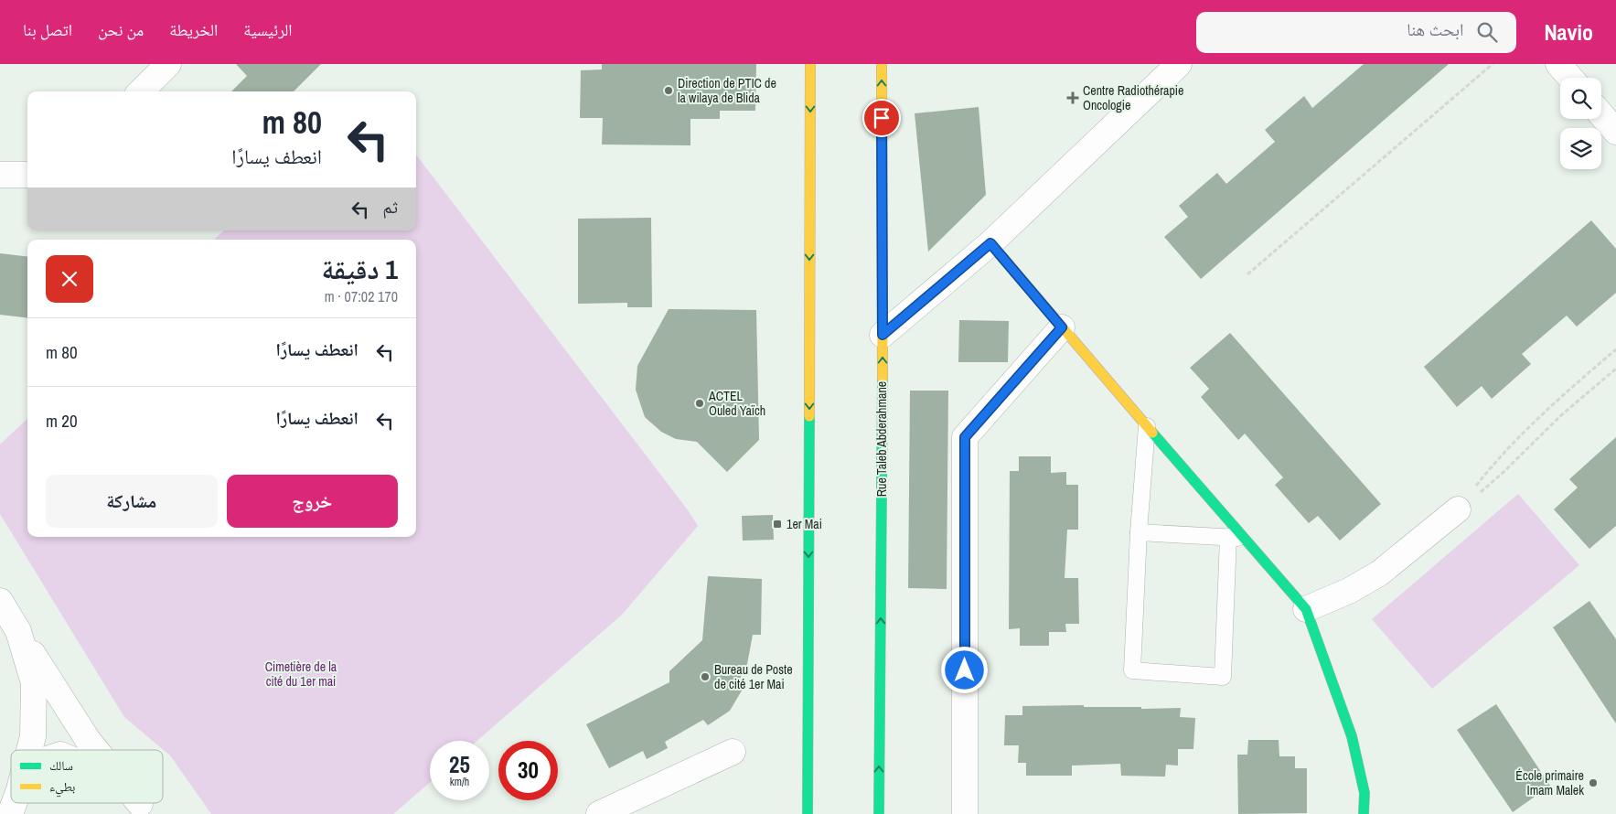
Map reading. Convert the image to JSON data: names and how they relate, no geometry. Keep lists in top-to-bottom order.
{
  "streets": {
    "main road": ["Rue Taleb Abderahmane"]
  },
  "parks": ["Cimetière de la cité du 1er mai"],
  "places": {
    "other": [
      "Direction de PTIC de la wilaya de Blida",
      "ACTEL Ouled Yaïch",
      "Bureau de Poste de cité 1er Mai",
      "École primaire Imam Malek"
    ],
    "health": ["Centre Radiothérapie Oncologie"],
    "transit": ["1er Mai"]
  },
  "legend": ["سالك", "بطيء"],
  "page": {
    "header": "Navio",
    "search": "ابحث هنا",
    "nav": [
      "الرئيسية",
      "الخريطة",
      "من نحن",
      "اتصل بنا"
    ],
    "turn": ["80 m", "انعطف يسارًا"],
    "then": "ثم",
    "heading": ["1 دقيقة", "170 m · 07:02"],
    "list": [
      {
        "name": "انعطف يسارًا",
        "value": "80 m"
      },
      {
        "name": "انعطف يسارًا",
        "value": "20 m"
      }
    ],
    "buttons": ["خروج", "مشاركة"],
    "speed": "25 km/h",
    "limit": "30"
  }
}
